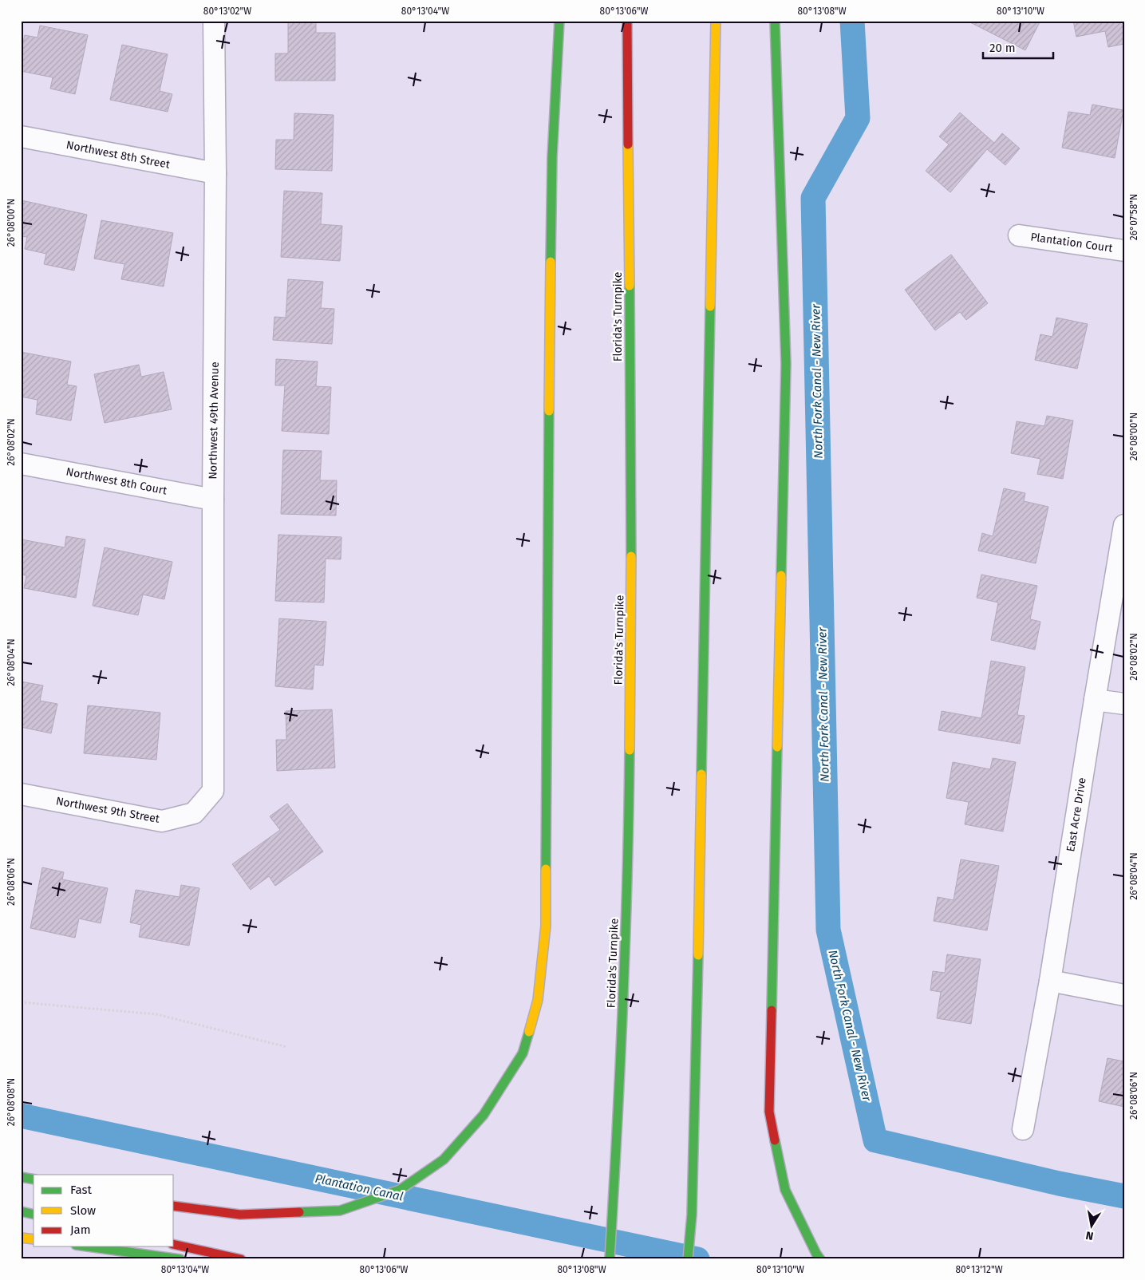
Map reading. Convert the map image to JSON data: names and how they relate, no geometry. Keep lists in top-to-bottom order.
{
  "streets": {
    "main road": ["Florida's Turnpike"],
    "street": [
      "Northwest 8th Street",
      "Plantation Court",
      "Northwest 49th Avenue",
      "Northwest 8th Court",
      "Northwest 9th Street",
      "East Acre Drive"
    ]
  },
  "crossings": [
    ["Northwest 8th Street", "Northwest 49th Avenue"],
    ["Northwest 49th Avenue", "Northwest 8th Court"],
    ["Northwest 49th Avenue", "Northwest 9th Street"]
  ],
  "water": ["North Fork Canal - New River", "Plantation Canal"],
  "legend": ["Fast", "Slow", "Jam"],
  "scale_bar": "20 m",
  "north": "bottom",
  "coordinates": [
    "80°13'02\"W",
    "80°13'04\"W",
    "80°13'06\"W",
    "80°13'08\"W",
    "80°13'10\"W",
    "26°07'58\"N",
    "26°08'00\"N",
    "26°08'02\"N",
    "26°08'04\"N",
    "26°08'06\"N",
    "26°08'08\"N",
    "80°13'12\"W"
  ]
}
